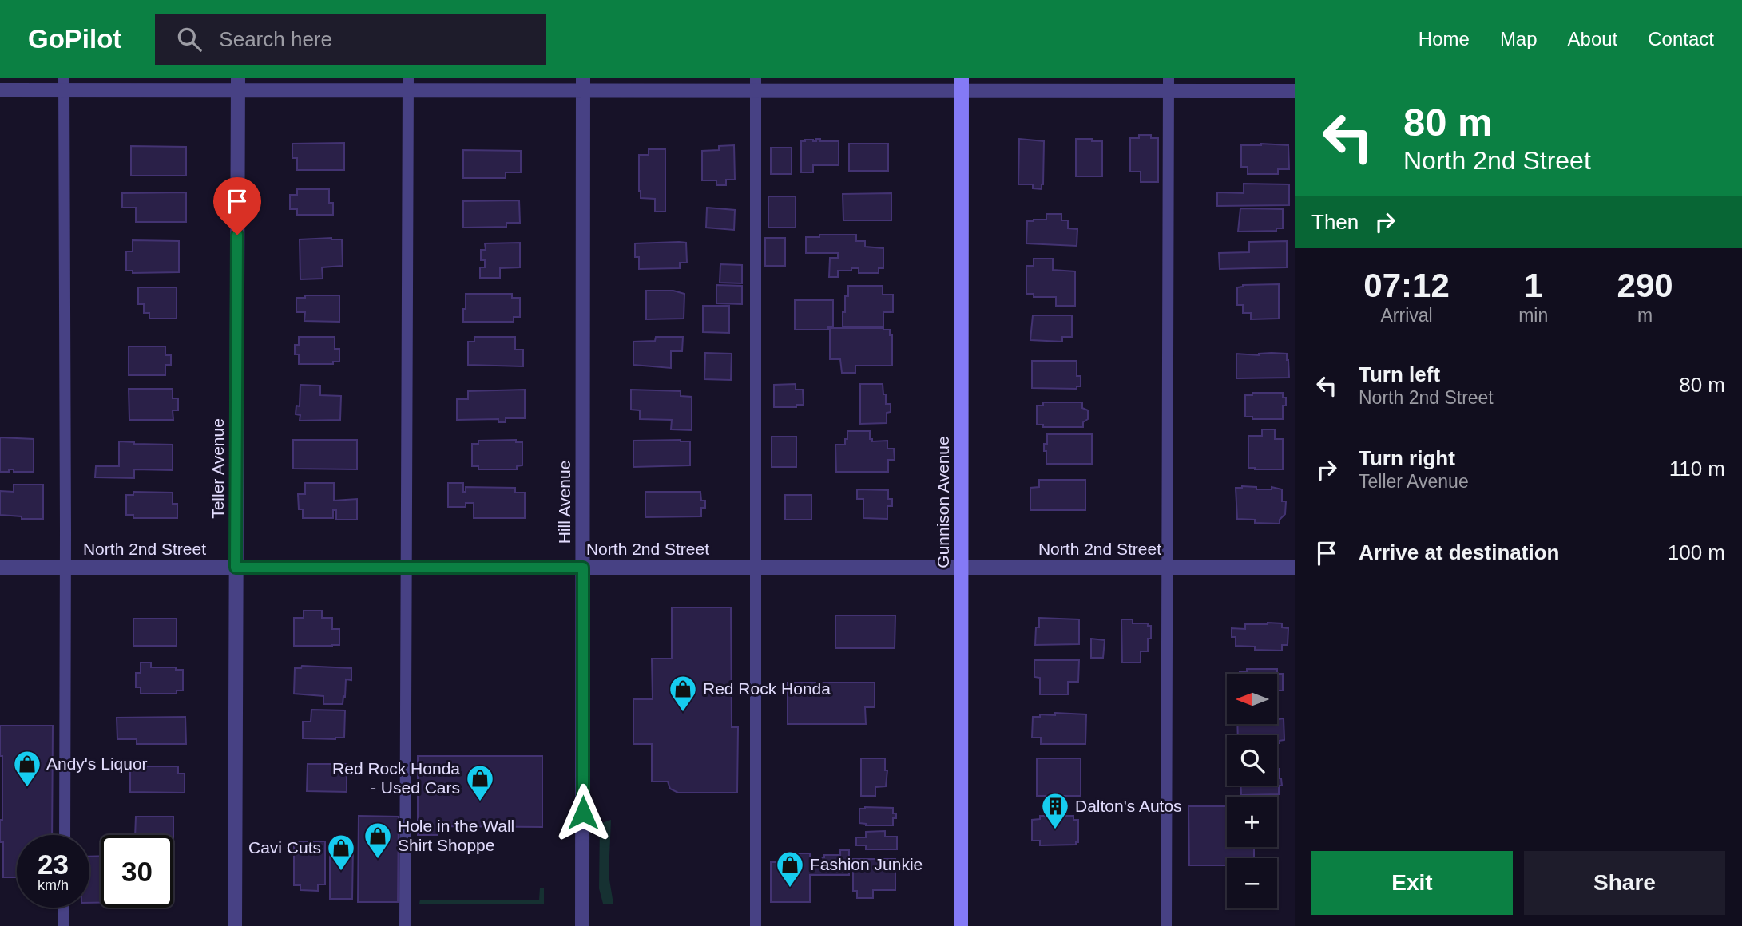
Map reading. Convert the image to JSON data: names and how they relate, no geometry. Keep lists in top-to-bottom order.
{
  "streets": {
    "street": [
      "Teller Avenue",
      "Hill Avenue",
      "Gunnison Avenue",
      "North 2nd Street"
    ]
  },
  "crossings": [
    ["Teller Avenue", "North 2nd Street"],
    ["Hill Avenue", "North 2nd Street"],
    ["Gunnison Avenue", "North 2nd Street"]
  ],
  "places": {
    "shop": [
      "Red Rock Honda",
      "Andy's Liquor",
      "Red Rock Honda - Used Cars",
      "Hole in the Wall Shirt Shoppe",
      "Cavi Cuts",
      "Fashion Junkie"
    ],
    "building": ["Dalton's Autos"]
  },
  "north": "left",
  "page": {
    "header": "GoPilot",
    "search": "Search here",
    "nav": [
      "Home",
      "Map",
      "About",
      "Contact"
    ],
    "turn": ["80 m", "North 2nd Street"],
    "then": "Then",
    "eta": [
      "07:12",
      "Arrival",
      "1",
      "min",
      "290",
      "m"
    ],
    "list": [
      {
        "name": "Turn left",
        "note": "North 2nd Street",
        "value": "80 m"
      },
      {
        "name": "Turn right",
        "note": "Teller Avenue",
        "value": "110 m"
      },
      {
        "name": "Arrive at destination",
        "value": "100 m"
      }
    ],
    "map_buttons": ["+", "−"],
    "speed": "23 km/h",
    "limit": "30",
    "buttons": ["Exit", "Share"]
  }
}
